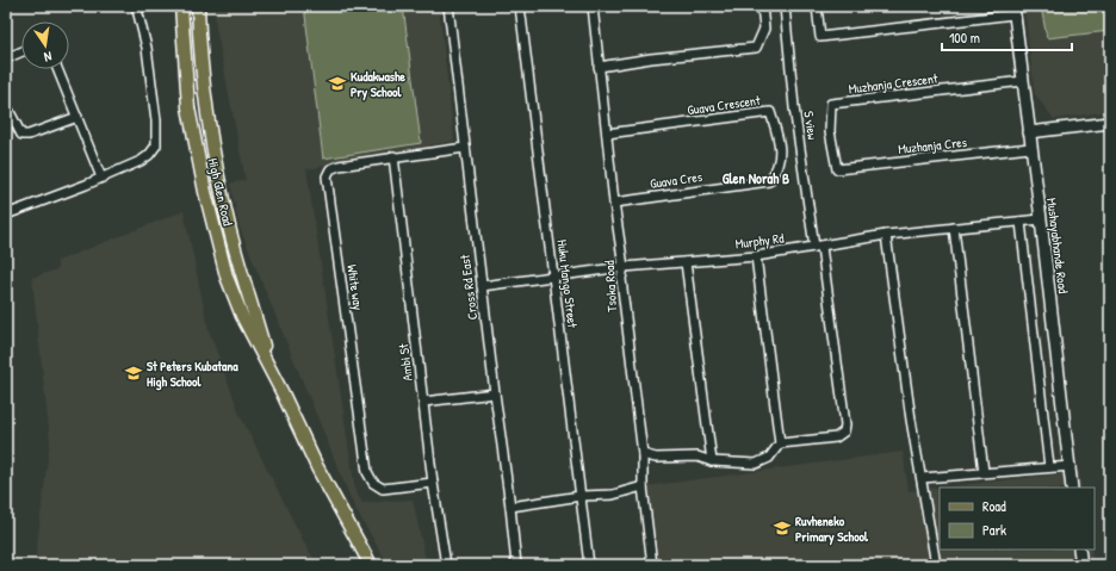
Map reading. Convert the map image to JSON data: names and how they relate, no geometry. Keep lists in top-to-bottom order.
{
  "streets": {
    "main road": ["High Glen Road"],
    "street": [
      "Muzhanja Crescent",
      "Guava Crescent",
      "S view",
      "Muzhanja Cres",
      "Guava Cres",
      "Murphy Rd",
      "Mushayabhande Road",
      "Huku Mango Street",
      "Tsoka Road",
      "White way",
      "Cross Rd East",
      "Ambi St"
    ]
  },
  "crossings": [
    ["Muzhanja Crescent", "Muzhanja Cres"],
    ["Muzhanja Crescent", "Mushayabhande Road"],
    ["Guava Crescent", "Guava Cres"],
    ["Guava Crescent", "Tsoka Road"],
    ["S view", "Murphy Rd"],
    ["Muzhanja Cres", "Mushayabhande Road"],
    ["Guava Cres", "Tsoka Road"],
    ["Murphy Rd", "Mushayabhande Road"],
    ["Murphy Rd", "Huku Mango Street"],
    ["Murphy Rd", "Tsoka Road"],
    ["Murphy Rd", "Cross Rd East"],
    ["White way", "Cross Rd East"],
    ["White way", "Ambi St"]
  ],
  "districts": ["Glen Norah B"],
  "places": {
    "school or university": ["Kudakwashe Pry School", "St Peters Kubatana High School", "Ruvheneko Primary School"]
  },
  "legend": ["Road", "Park"],
  "scale_bar": "100 m",
  "north": "bottom"
}
